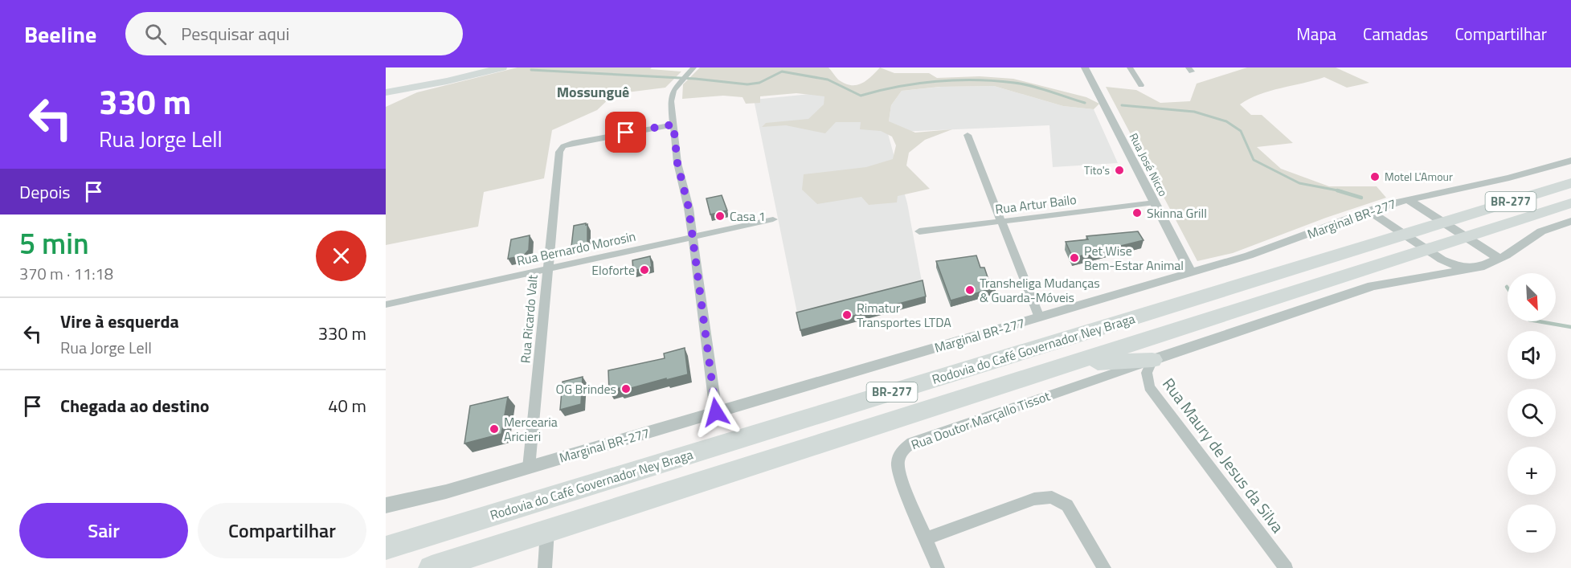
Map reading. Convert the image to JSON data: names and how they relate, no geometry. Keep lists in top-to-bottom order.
{
  "streets": {
    "highway": ["BR-277", "Rodovia do Café Governador Ney Braga"],
    "street": [
      "Rua José Nicco",
      "Rua Artur Bailo",
      "Marginal BR-277",
      "Rua Bernardo Morosin",
      "Rua Ricardo Valt",
      "Rua Doutor Marçallo Tissot",
      "Rua Maury de Jesus da Silva"
    ]
  },
  "crossings": [
    ["Rua José Nicco", "Rua Artur Bailo"],
    ["Rua José Nicco", "Marginal BR-277"],
    ["Marginal BR-277", "Rua Ricardo Valt"],
    ["Rua Bernardo Morosin", "Rua Ricardo Valt"],
    ["Rua Doutor Marçallo Tissot", "Rua Maury de Jesus da Silva"]
  ],
  "districts": ["Mossunguê"],
  "places": [
    "Tito's",
    "Motel L'Amour",
    "Skinna Grill",
    "Casa 1",
    "Pet Wise Bem-Estar Animal",
    "Eloforte",
    "Transheliga Mudanças & Guarda-Móveis",
    "Rimatur Transportes LTDA",
    "OG Brindes",
    "Mercearia Aricieri"
  ],
  "north": "bottom right",
  "page": {
    "header": "Beeline",
    "search": "Pesquisar aqui",
    "nav": ["Mapa", "Camadas", "Compartilhar"],
    "turn": ["330 m", "Rua Jorge Lell"],
    "then": "Depois",
    "heading": ["5 min", "370 m · 11:18"],
    "map_buttons": ["+", "−"],
    "list": [
      {
        "name": "Vire à esquerda",
        "note": "Rua Jorge Lell",
        "value": "330 m"
      },
      {
        "name": "Chegada ao destino",
        "value": "40 m"
      }
    ],
    "buttons": ["Sair", "Compartilhar"]
  }
}
